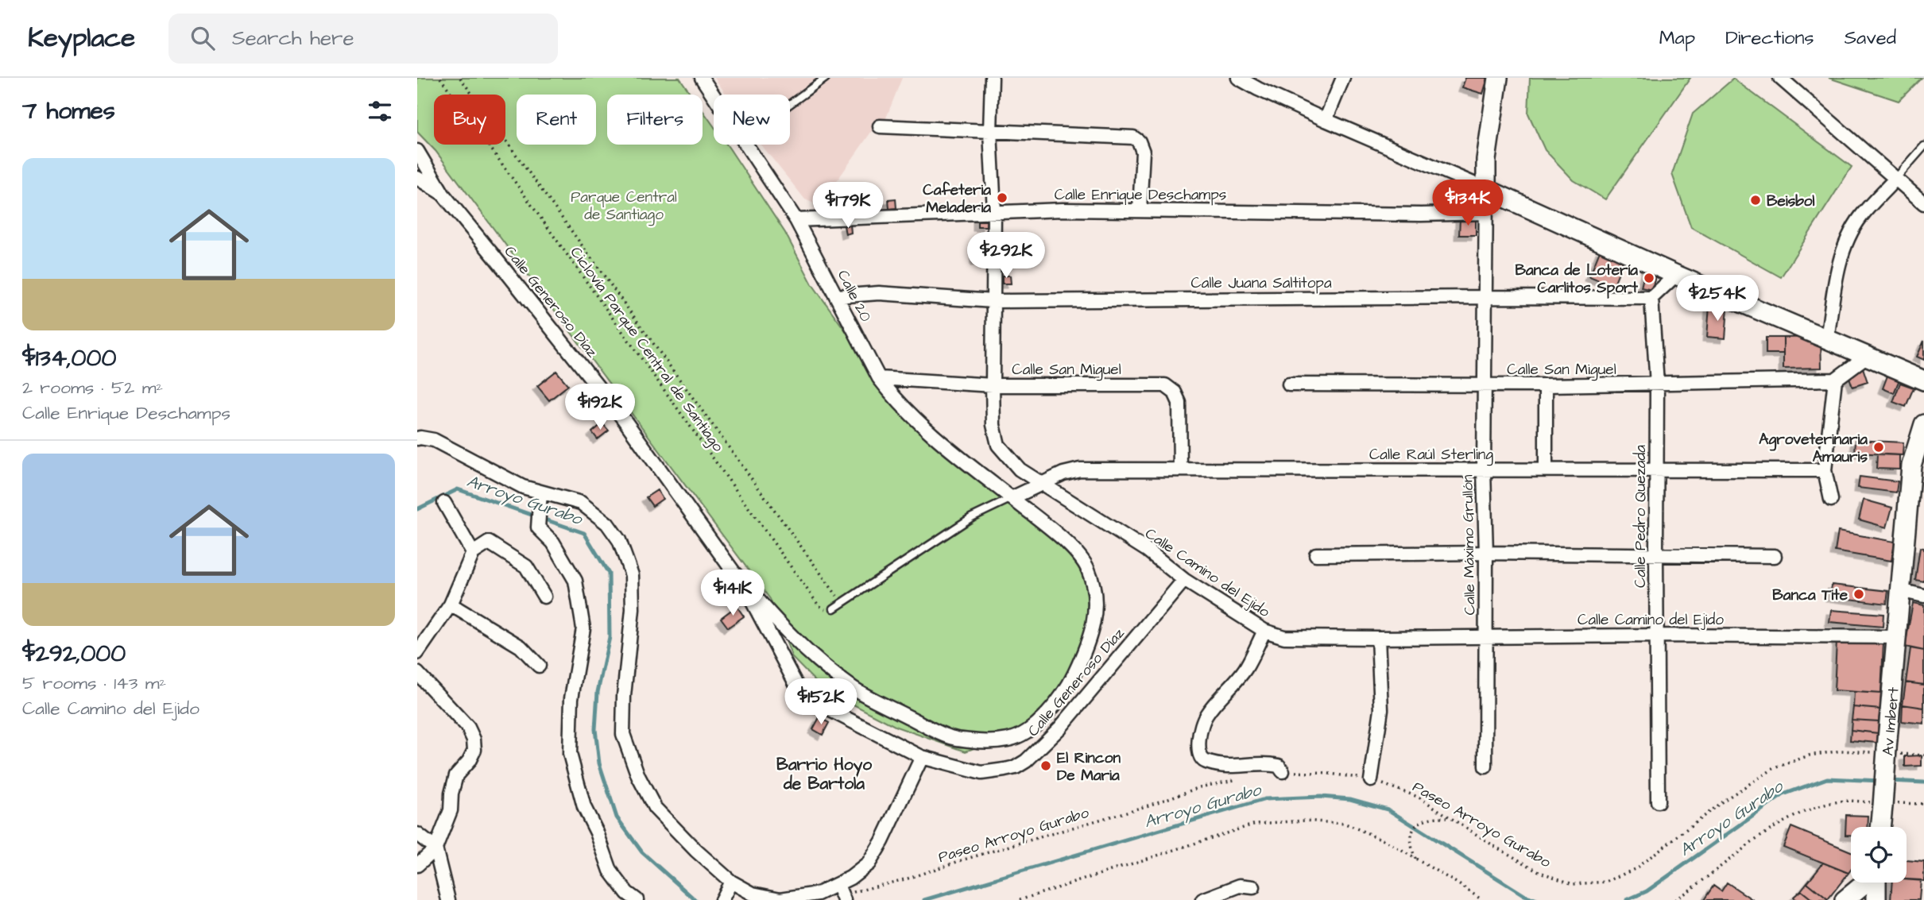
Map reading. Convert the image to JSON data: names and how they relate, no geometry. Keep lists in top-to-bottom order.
{
  "streets": {
    "street": [
      "Calle Enrique Deschamps",
      "Calle Juana Saltitopa",
      "Calle 20",
      "Calle Generoso Díaz",
      "Calle San Miguel",
      "Calle Raúl Sterling",
      "Calle Pedro Quezada",
      "Calle Máximo Grullón",
      "Calle Camino del Ejido",
      "Av Imbert"
    ],
    "path": ["Ciclovía Parque Central de Santiago", "Paseo Arroyo Gurabo"]
  },
  "crossings": [
    ["Calle Enrique Deschamps", "Calle 20"],
    ["Calle Enrique Deschamps", "Calle Máximo Grullón"],
    ["Calle Enrique Deschamps", "Calle Camino del Ejido"],
    ["Calle Juana Saltitopa", "Calle 20"],
    ["Calle Juana Saltitopa", "Calle Pedro Quezada"],
    ["Calle Juana Saltitopa", "Calle Máximo Grullón"],
    ["Calle Juana Saltitopa", "Calle Camino del Ejido"],
    ["Calle 20", "Calle Generoso Díaz"],
    ["Calle 20", "Calle San Miguel"],
    ["Calle 20", "Calle Raúl Sterling"],
    ["Calle Generoso Díaz", "Calle Camino del Ejido"],
    ["Calle San Miguel", "Calle Raúl Sterling"],
    ["Calle San Miguel", "Calle Pedro Quezada"],
    ["Calle San Miguel", "Calle Máximo Grullón"],
    ["Calle San Miguel", "Calle Camino del Ejido"],
    ["Calle Raúl Sterling", "Calle Pedro Quezada"],
    ["Calle Raúl Sterling", "Calle Máximo Grullón"],
    ["Calle Raúl Sterling", "Calle Camino del Ejido"],
    ["Calle Pedro Quezada", "Calle Camino del Ejido"],
    ["Calle Máximo Grullón", "Calle Camino del Ejido"],
    ["Calle Camino del Ejido", "Av Imbert"],
    ["Av Imbert", "Paseo Arroyo Gurabo"]
  ],
  "districts": ["Barrio Hoyo de Bartola"],
  "water": ["Arroyo Gurabo"],
  "parks": ["Parque Central de Santiago"],
  "places": [
    "Cafeteria Meladeria",
    "Beisbol",
    "Banca de Lotería Carlitos Sport",
    "Agroveterinaria Amauris",
    "Banca Tite",
    "El Rincon De Maria"
  ],
  "page": {
    "header": "Keyplace",
    "search": "Search here",
    "nav": ["Map", "Directions", "Saved"],
    "heading": "7 homes",
    "chip": [
      "Buy",
      "Rent",
      "Filters",
      "New"
    ],
    "list": [
      {
        "name": "$134,000",
        "note": "2 rooms · 52 m² · Calle Enrique Deschamps"
      },
      {
        "name": "$292,000",
        "note": "5 rooms · 143 m² · Calle Camino del Ejido"
      }
    ],
    "price": [
      "$134K",
      "$179K",
      "$292K",
      "$254K",
      "$192K",
      "$141K",
      "$152K"
    ]
  }
}
